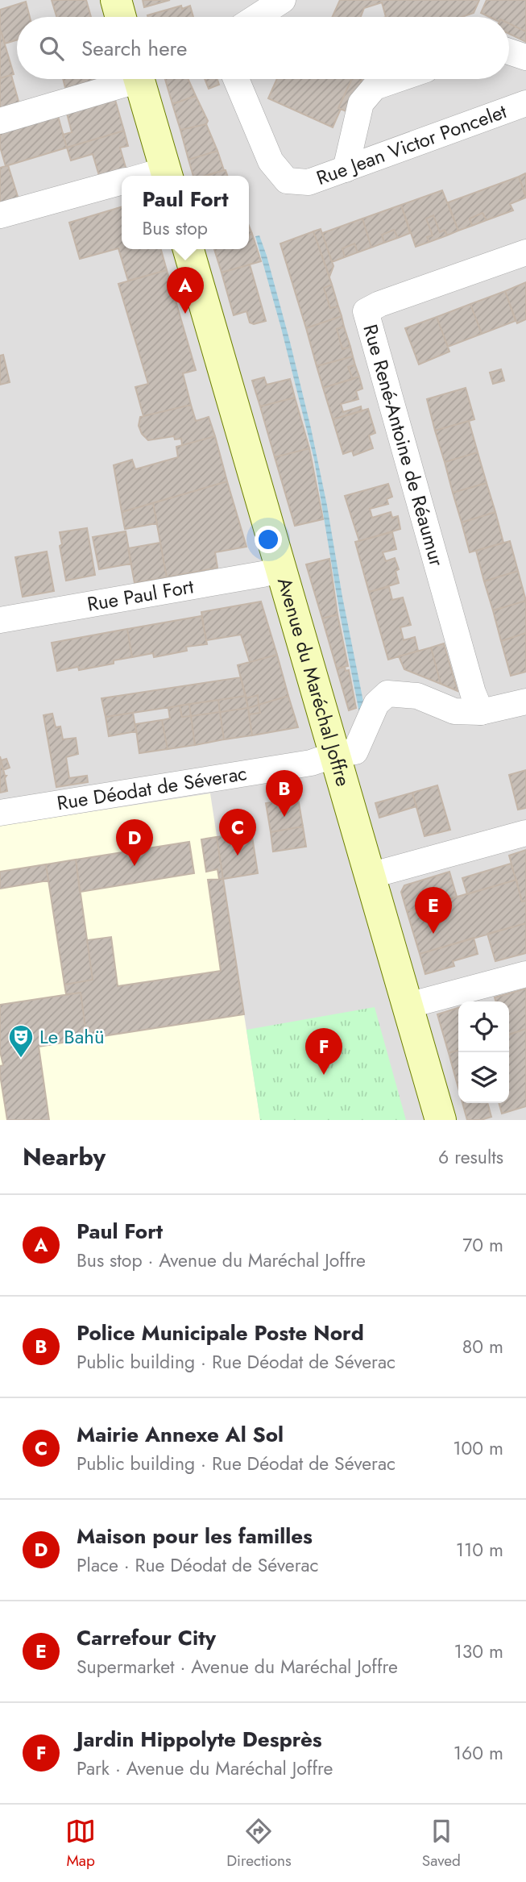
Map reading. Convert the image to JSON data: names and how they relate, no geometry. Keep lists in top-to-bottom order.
{
  "streets": {
    "main road": ["Avenue du Maréchal Joffre"],
    "street": [
      "Rue Jean Victor Poncelet",
      "Rue René-Antoine de Réaumur",
      "Rue Paul Fort",
      "Rue Déodat de Séverac"
    ]
  },
  "crossings": [
    ["Rue Paul Fort", "Avenue du Maréchal Joffre"],
    ["Avenue du Maréchal Joffre", "Rue Déodat de Séverac"]
  ],
  "places": {
    "theatre": ["Le Bahü"]
  },
  "page": {
    "search": "Search here",
    "popup": ["Paul Fort", "Bus stop"],
    "pins": [
      "A",
      "B",
      "C",
      "D",
      "E",
      "F"
    ],
    "heading": ["Nearby", "6 results"],
    "list": [
      {
        "mark": "A",
        "name": "Paul Fort",
        "note": "Bus stop · Avenue du Maréchal Joffre",
        "value": "70 m"
      },
      {
        "mark": "B",
        "name": "Police Municipale Poste Nord",
        "note": "Public building · Rue Déodat de Séverac",
        "value": "80 m"
      },
      {
        "mark": "C",
        "name": "Mairie Annexe Al Sol",
        "note": "Public building · Rue Déodat de Séverac",
        "value": "100 m"
      },
      {
        "mark": "D",
        "name": "Maison pour les familles",
        "note": "Place · Rue Déodat de Séverac",
        "value": "110 m"
      },
      {
        "mark": "E",
        "name": "Carrefour City",
        "note": "Supermarket · Avenue du Maréchal Joffre",
        "value": "130 m"
      },
      {
        "mark": "F",
        "name": "Jardin Hippolyte Desprès",
        "note": "Park · Avenue du Maréchal Joffre",
        "value": "160 m"
      }
    ],
    "nav": ["Map", "Directions", "Saved"]
  }
}
